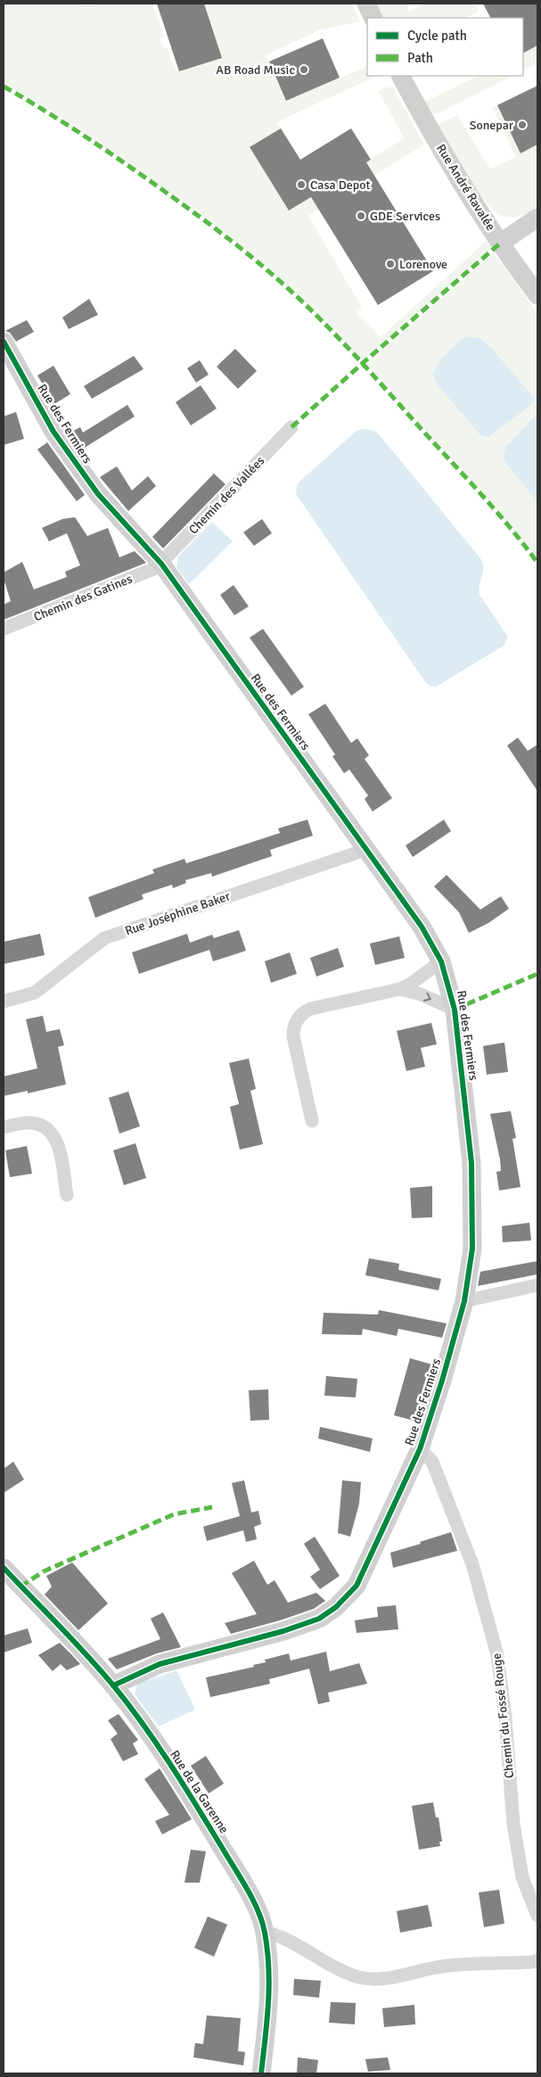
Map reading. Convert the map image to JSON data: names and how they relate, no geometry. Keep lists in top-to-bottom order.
{
  "streets": {
    "street": [
      "Rue André Ravalée",
      "Rue des Fermiers",
      "Chemin des Vallées",
      "Chemin des Gatines",
      "Rue Joséphine Baker",
      "Chemin du Fossé Rouge",
      "Rue de la Garenne"
    ]
  },
  "crossings": [
    ["Rue des Fermiers", "Chemin des Vallées"],
    ["Rue des Fermiers", "Chemin des Gatines"],
    ["Rue des Fermiers", "Rue Joséphine Baker"],
    ["Rue des Fermiers", "Chemin du Fossé Rouge"],
    ["Rue des Fermiers", "Rue de la Garenne"],
    ["Chemin des Vallées", "Chemin des Gatines"]
  ],
  "places": [
    "AB Road Music",
    "Sonepar",
    "Casa Depot",
    "GDE Services",
    "Lorenove"
  ],
  "legend": ["Cycle path", "Path"]
}
